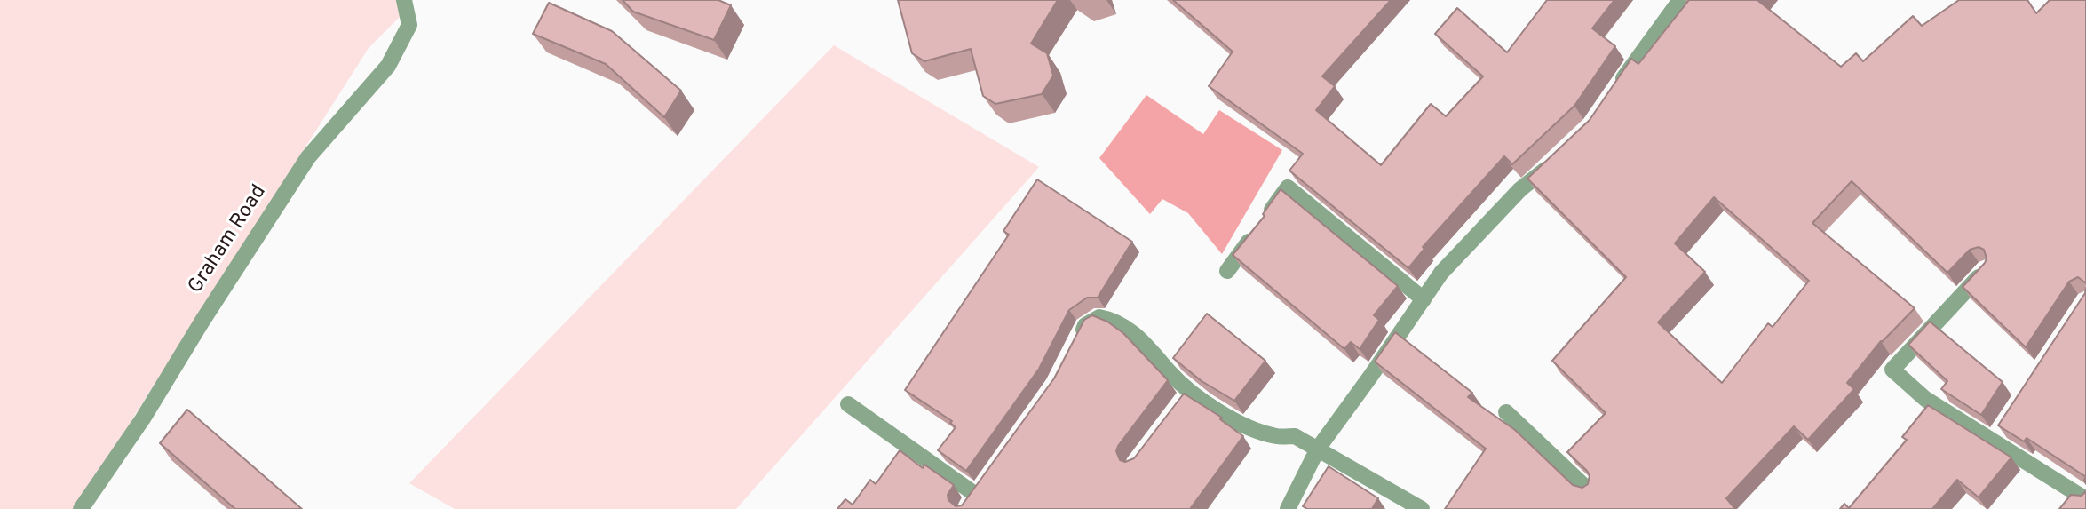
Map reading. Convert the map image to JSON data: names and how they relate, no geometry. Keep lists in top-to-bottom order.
{
  "streets": {
    "street": ["Graham Road"]
  }
}
